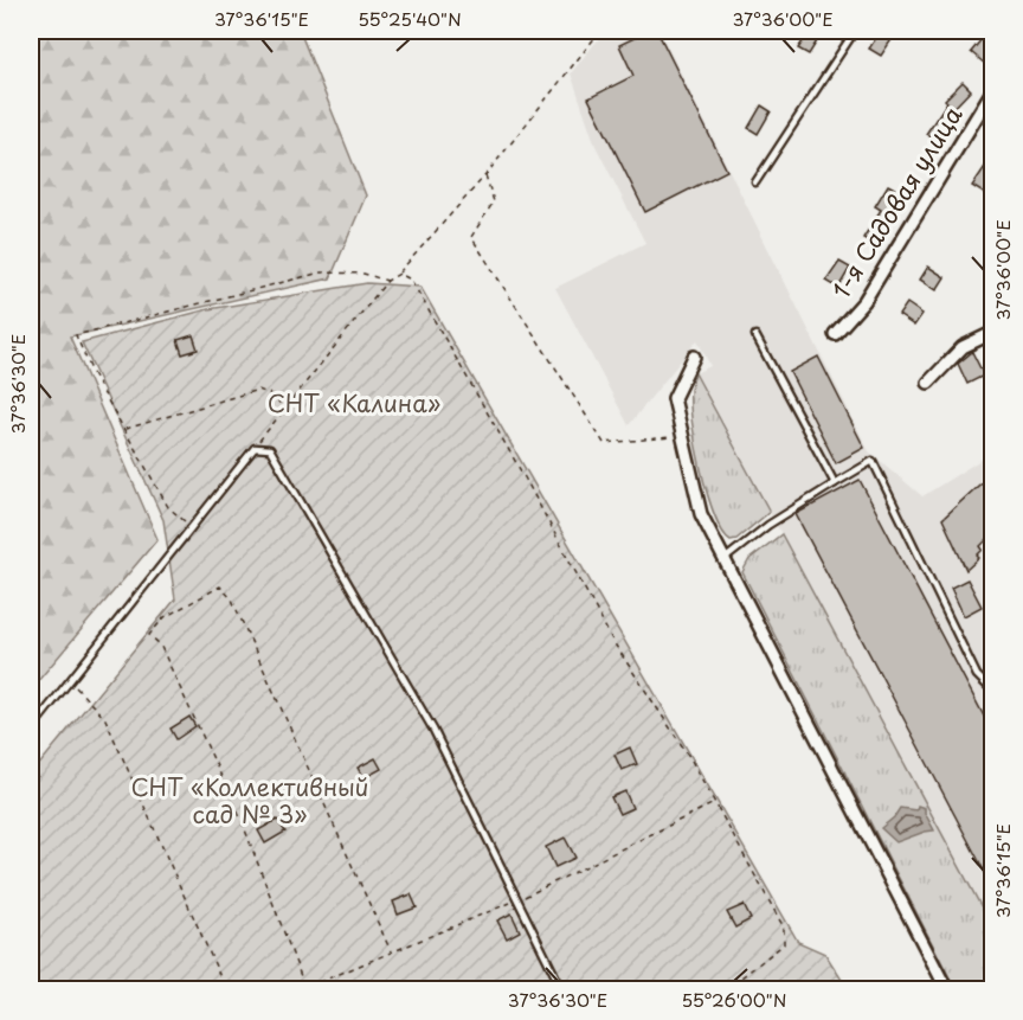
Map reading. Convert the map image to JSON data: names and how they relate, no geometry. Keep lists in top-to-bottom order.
{
  "streets": {
    "street": ["1-я Садовая улица"]
  },
  "parks": ["СНТ «Калина»", "СНТ «Коллективный сад № 3»"],
  "coordinates": [
    "37°36'15\"E",
    "55°25'40\"N",
    "37°36'00\"E",
    "37°36'30\"E",
    "55°26'00\"N"
  ]
}
